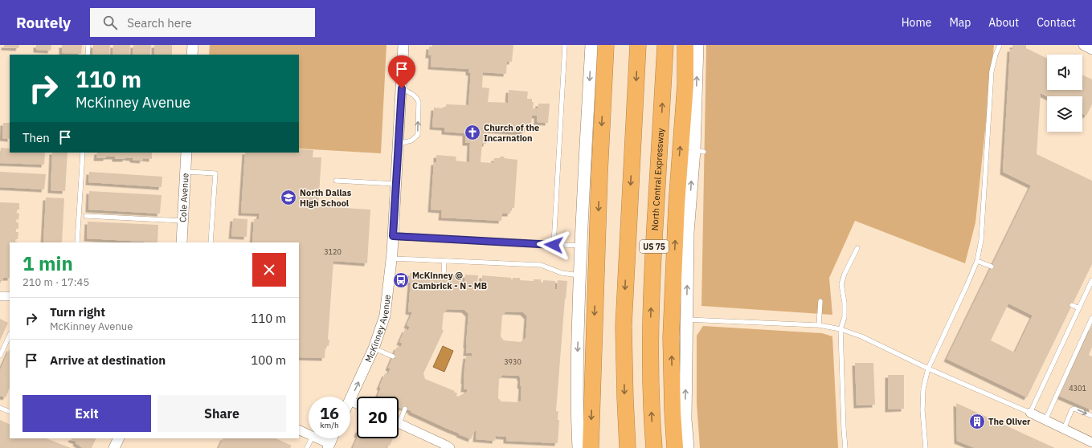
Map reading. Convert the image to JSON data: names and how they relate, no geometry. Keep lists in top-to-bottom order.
{
  "streets": {
    "highway": ["North Central Expressway", "US 75"],
    "street": ["Cole Avenue", "McKinney Avenue"]
  },
  "places": {
    "church": ["Church of the Incarnation"],
    "school or university": ["North Dallas High School"],
    "bus stop": ["McKinney @ Cambrick - N - MB"],
    "building": ["The Oliver"]
  },
  "house_numbers": ["3120", "3930", "4301"],
  "page": {
    "header": "Routely",
    "search": "Search here",
    "nav": [
      "Home",
      "Map",
      "About",
      "Contact"
    ],
    "turn": ["110 m", "McKinney Avenue"],
    "then": "Then",
    "heading": ["1 min", "210 m · 17:45"],
    "list": [
      {
        "name": "Turn right",
        "note": "McKinney Avenue",
        "value": "110 m"
      },
      {
        "name": "Arrive at destination",
        "value": "100 m"
      }
    ],
    "buttons": ["Exit", "Share"],
    "speed": "16 km/h",
    "limit": "20"
  }
}
